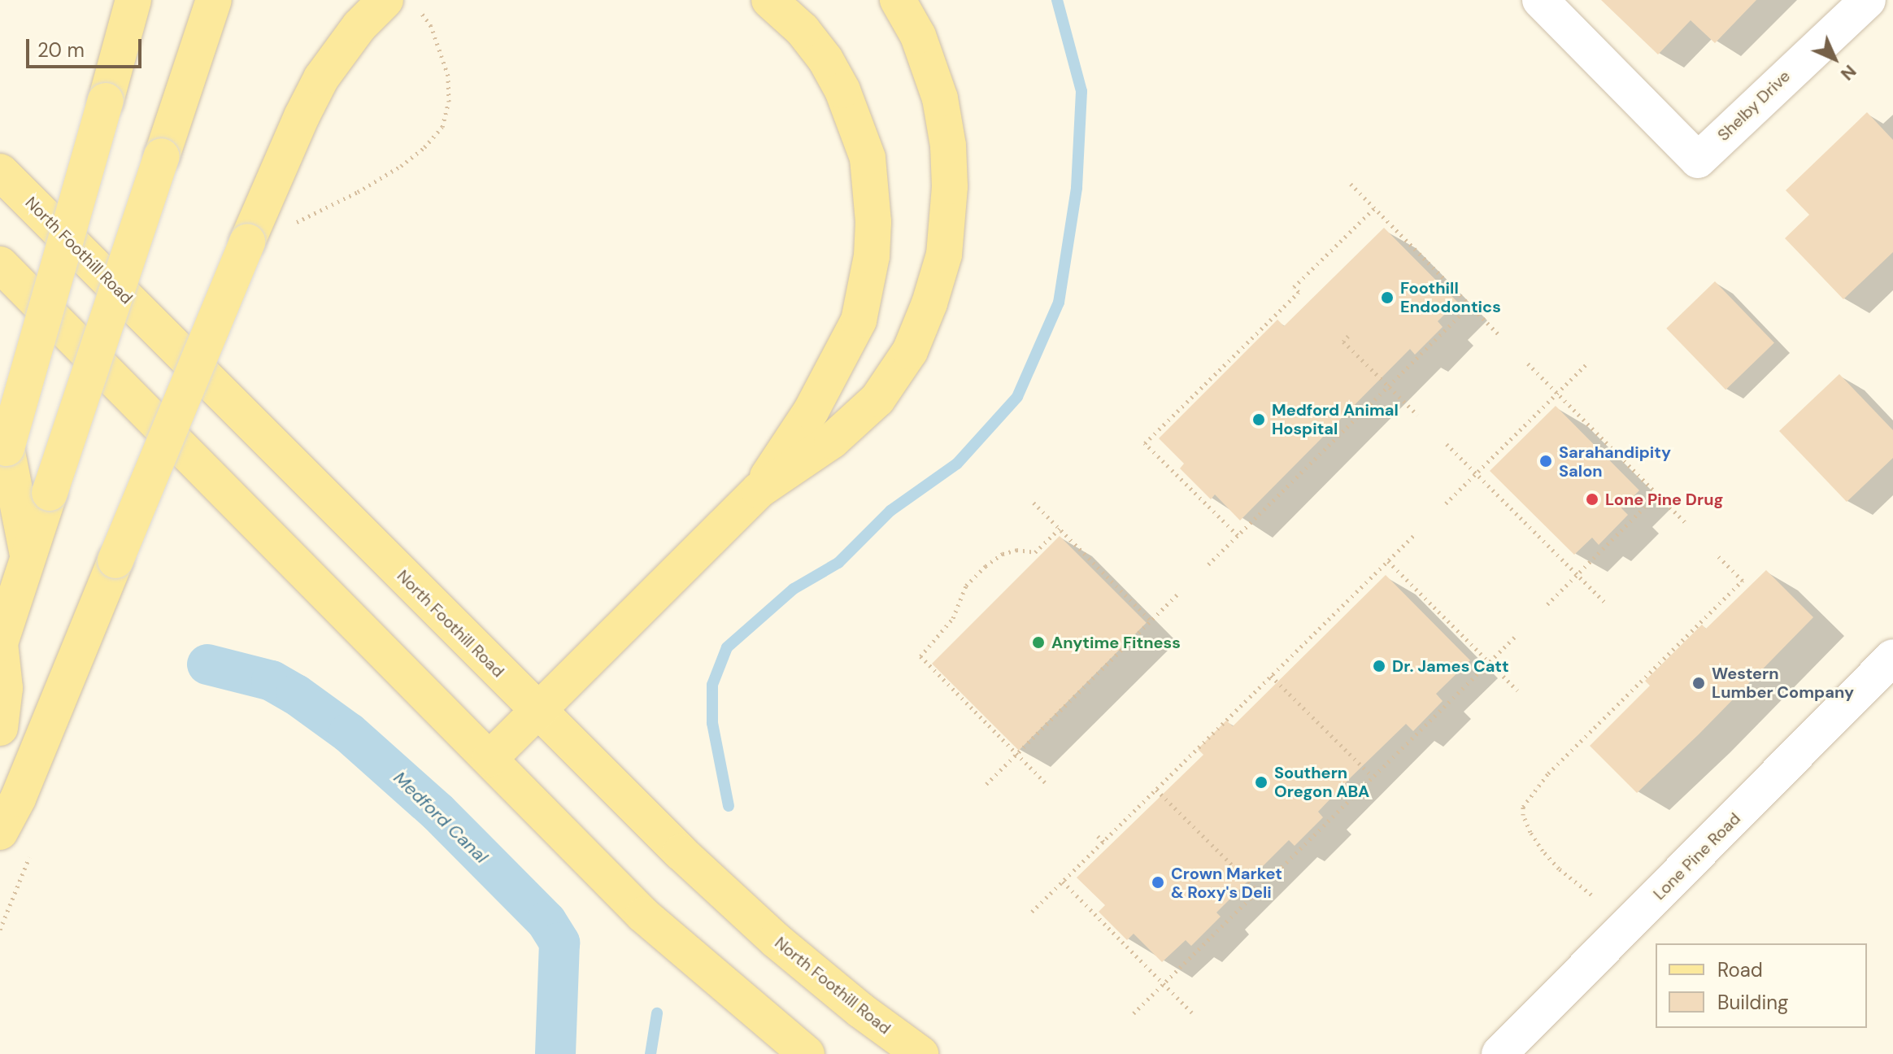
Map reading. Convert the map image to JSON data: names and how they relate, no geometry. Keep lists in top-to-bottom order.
{
  "streets": {
    "main road": ["North Foothill Road"],
    "street": ["Shelby Drive", "Lone Pine Road"]
  },
  "water": ["Medford Canal"],
  "places": [
    "Foothill Endodontics",
    "Medford Animal Hospital",
    "Sarahandipity Salon",
    "Lone Pine Drug",
    "Anytime Fitness",
    "Dr. James Catt",
    "Western Lumber Company",
    "Southern Oregon ABA",
    "Crown Market & Roxy's Deli"
  ],
  "legend": ["Road", "Building"],
  "scale_bar": "20 m",
  "north": "bottom right"
}
